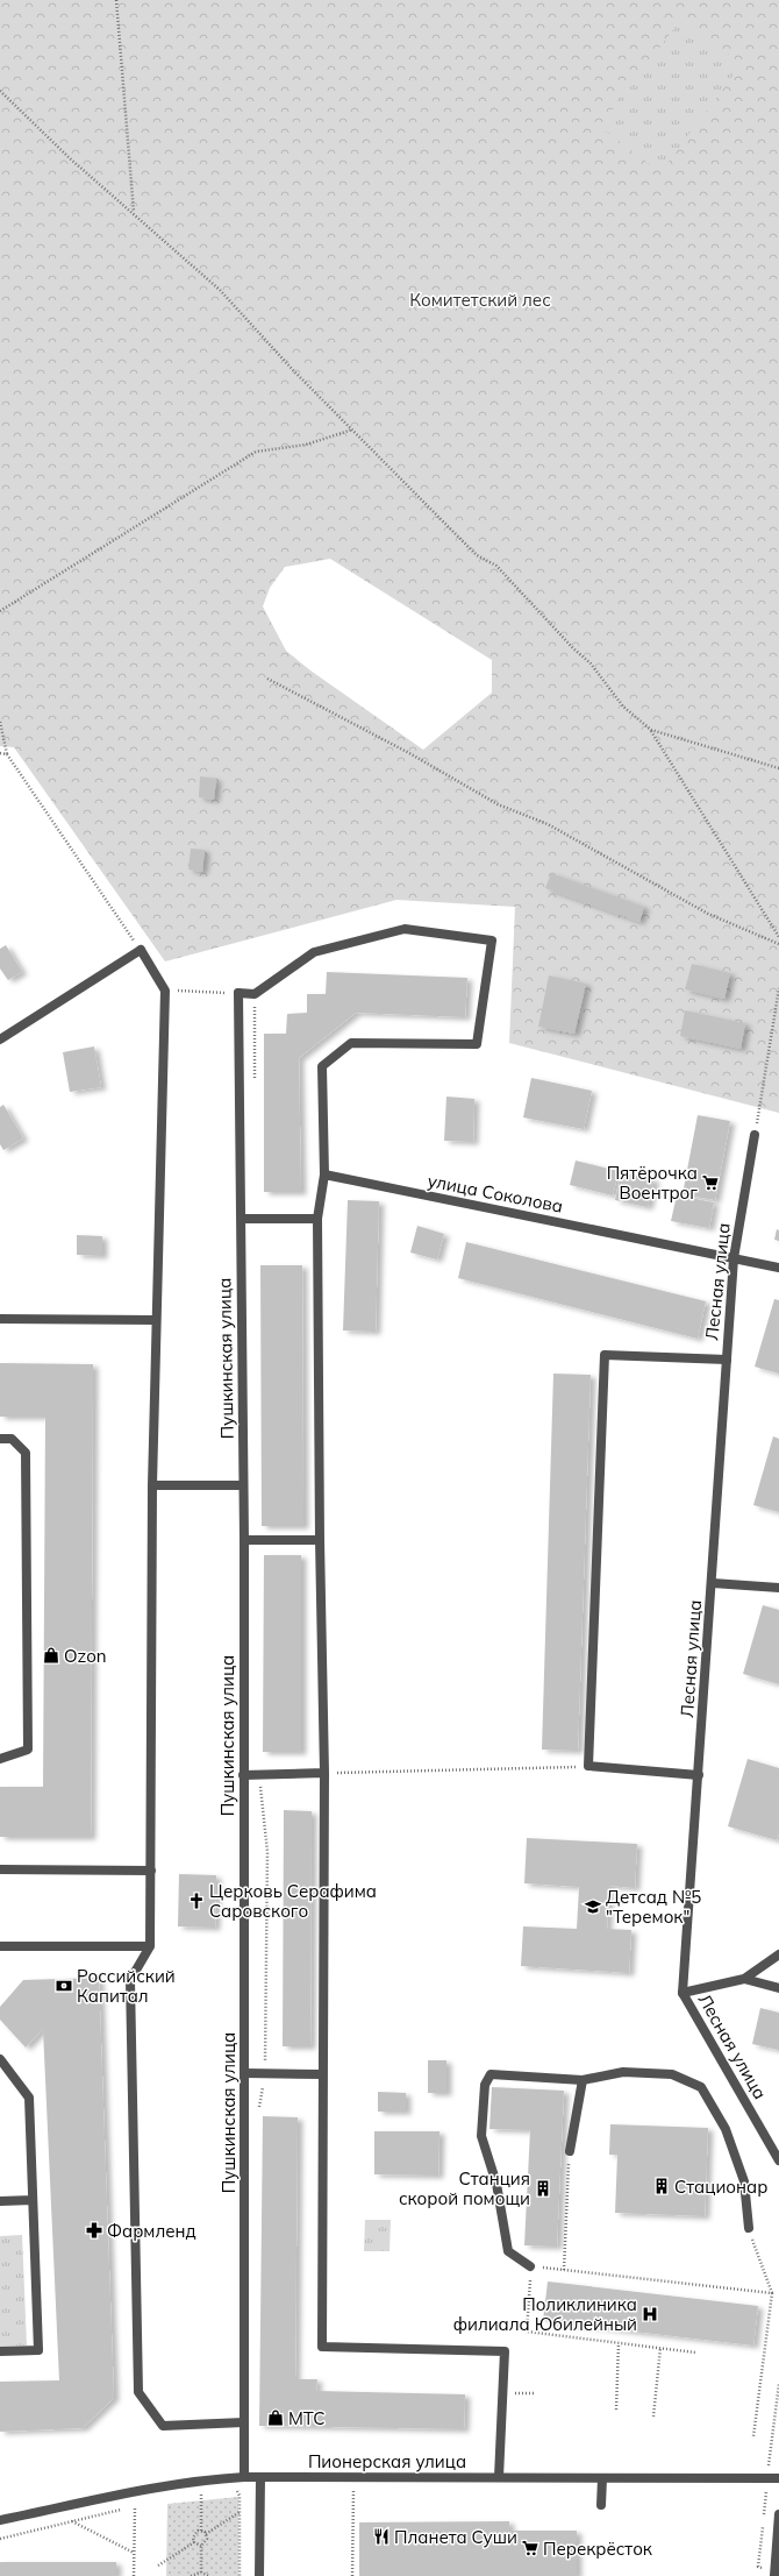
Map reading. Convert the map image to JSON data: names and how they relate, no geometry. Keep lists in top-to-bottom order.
{
  "streets": {
    "street": [
      "улица Соколова",
      "Лесная улица",
      "Пушкинская улица",
      "Пионерская улица"
    ]
  },
  "crossings": [
    ["улица Соколова", "Лесная улица"],
    ["Пушкинская улица", "Пионерская улица"]
  ],
  "parks": ["Комитетский лес"],
  "places": {
    "supermarket": ["Пятёрочка Воентрог", "Перекрёсток"],
    "shop": ["Ozon", "МТС"],
    "church": ["Церковь Серафима Саровского"],
    "school or university": ["Детсад №5 \"Теремок\""],
    "bank": ["Российский Капитал"],
    "building": ["Стационар", "Станция скорой помощи"],
    "pharmacy": ["Фармленд"],
    "hospital": ["Поликлиника филиала Юбилейный"],
    "restaurant": ["Планета Суши"]
  }
}
